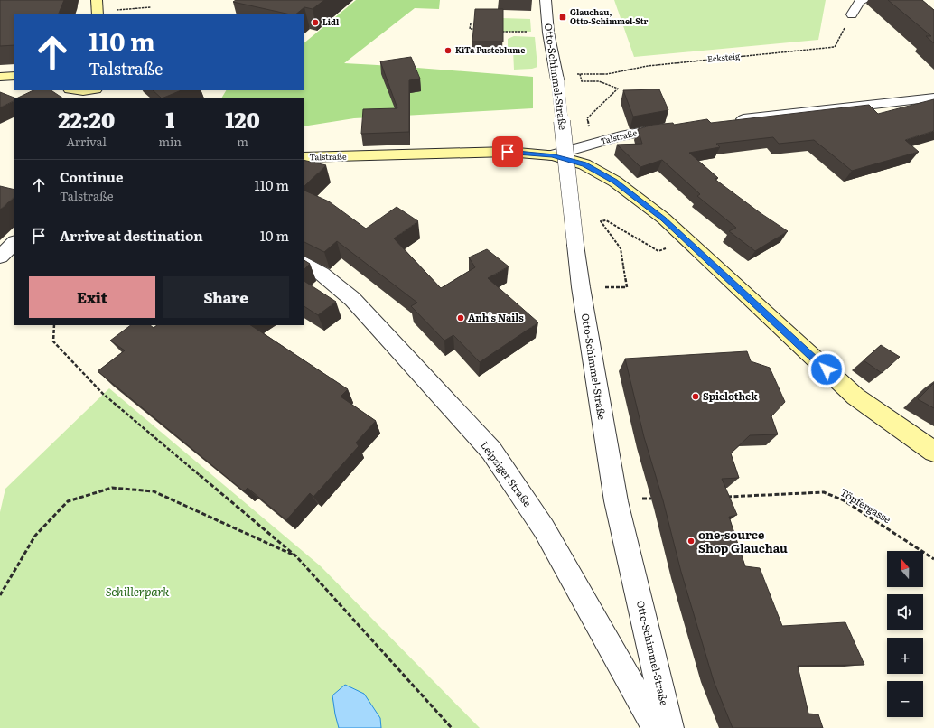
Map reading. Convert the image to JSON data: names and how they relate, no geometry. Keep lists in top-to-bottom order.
{
  "streets": {
    "street": ["Otto-Schimmel-Straße", "Talstraße", "Leipziger Straße"],
    "path": ["Ecksteig", "Töpfergasse"]
  },
  "crossings": [
    ["Ecksteig", "Otto-Schimmel-Straße"]
  ],
  "parks": ["Schillerpark"],
  "places": {
    "transit": ["Glauchau, Otto-Schimmel-Str"],
    "other": [
      "Lidl",
      "KiTa Pusteblume",
      "Anh's Nails",
      "Spielothek",
      "one-source Shop Glauchau"
    ]
  },
  "north": "top",
  "page": {
    "turn": ["110 m", "Talstraße"],
    "eta": [
      "22:20",
      "Arrival",
      "1",
      "min",
      "120",
      "m"
    ],
    "list": [
      {
        "name": "Continue",
        "note": "Talstraße",
        "value": "110 m"
      },
      {
        "name": "Arrive at destination",
        "value": "10 m"
      }
    ],
    "buttons": ["Exit", "Share"],
    "map_buttons": ["+", "−"]
  }
}
